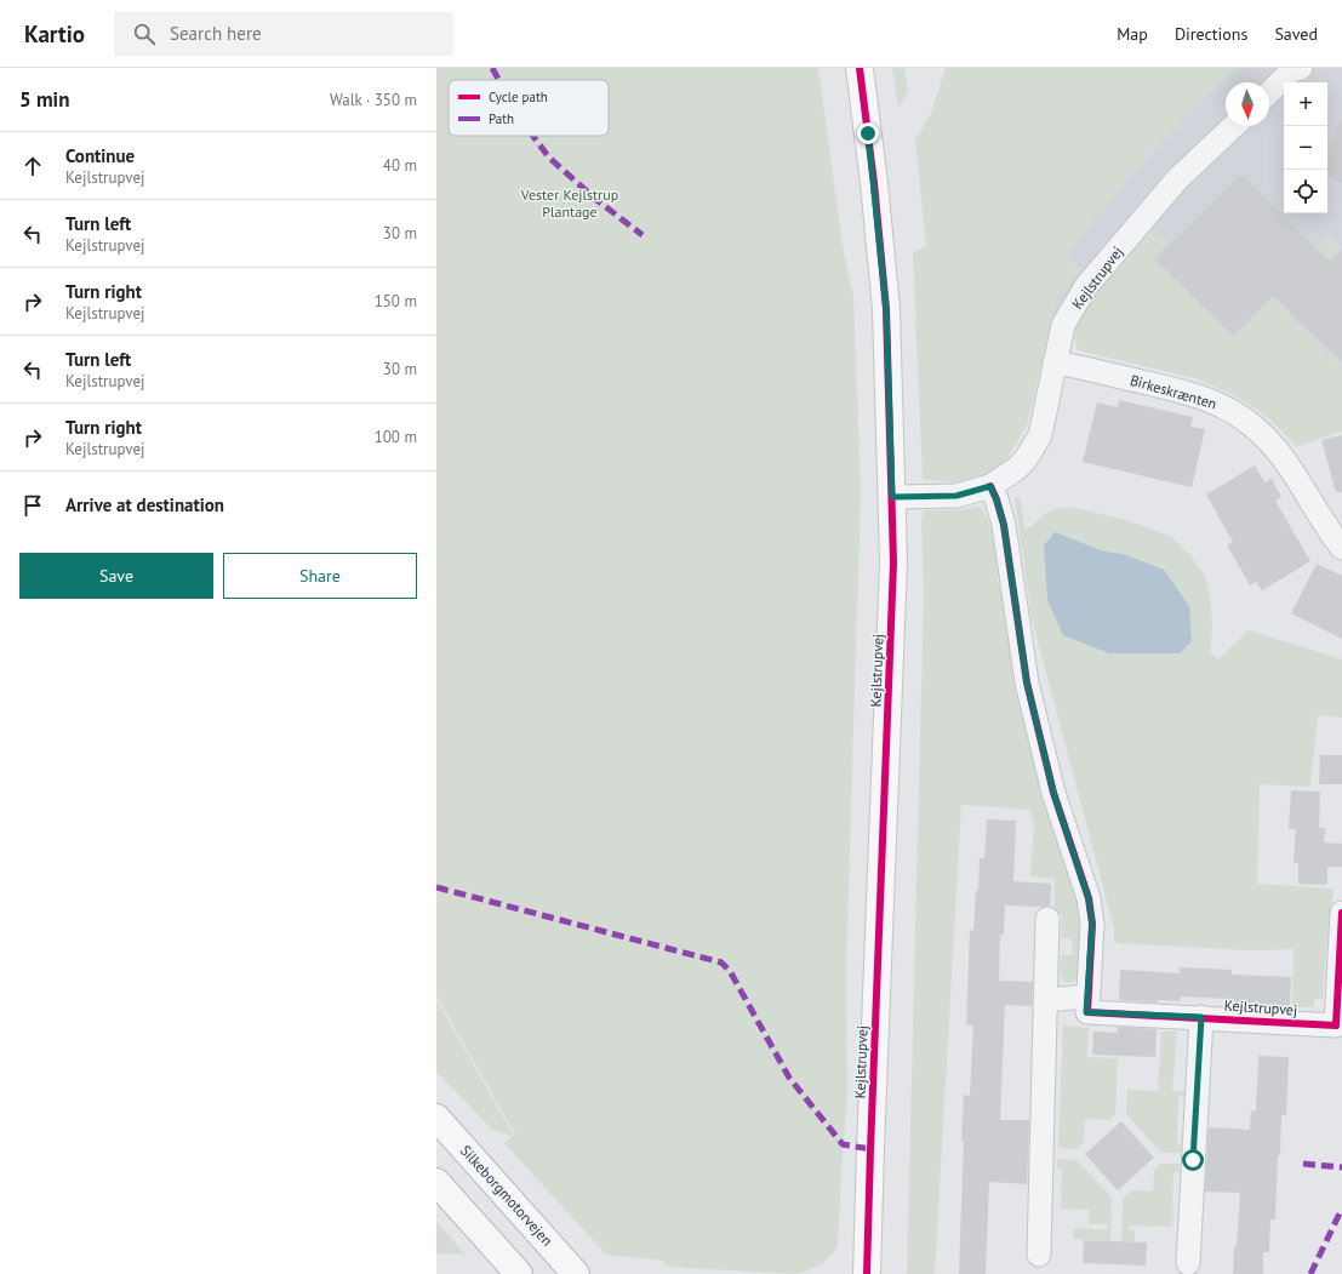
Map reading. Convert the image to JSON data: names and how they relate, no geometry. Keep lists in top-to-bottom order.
{
  "streets": {
    "main road": ["Kejlstrupvej", "Silkeborgmotorvejen"],
    "street": ["Birkeskrænten"]
  },
  "crossings": [
    ["Kejlstrupvej", "Birkeskrænten"]
  ],
  "parks": ["Vester Kejlstrup Plantage"],
  "legend": ["Cycle path", "Path"],
  "north": "bottom",
  "page": {
    "header": "Kartio",
    "search": "Search here",
    "nav": ["Map", "Directions", "Saved"],
    "heading": ["5 min", "Walk · 350 m"],
    "map_buttons": ["+", "−"],
    "list": [
      ["Continue", "Kejlstrupvej", "40 m"],
      ["Turn left", "Kejlstrupvej", "30 m"],
      ["Turn right", "Kejlstrupvej", "150 m"],
      ["Turn left", "Kejlstrupvej", "30 m"],
      ["Turn right", "Kejlstrupvej", "100 m"],
      "Arrive at destination"
    ],
    "buttons": ["Save", "Share"]
  }
}
